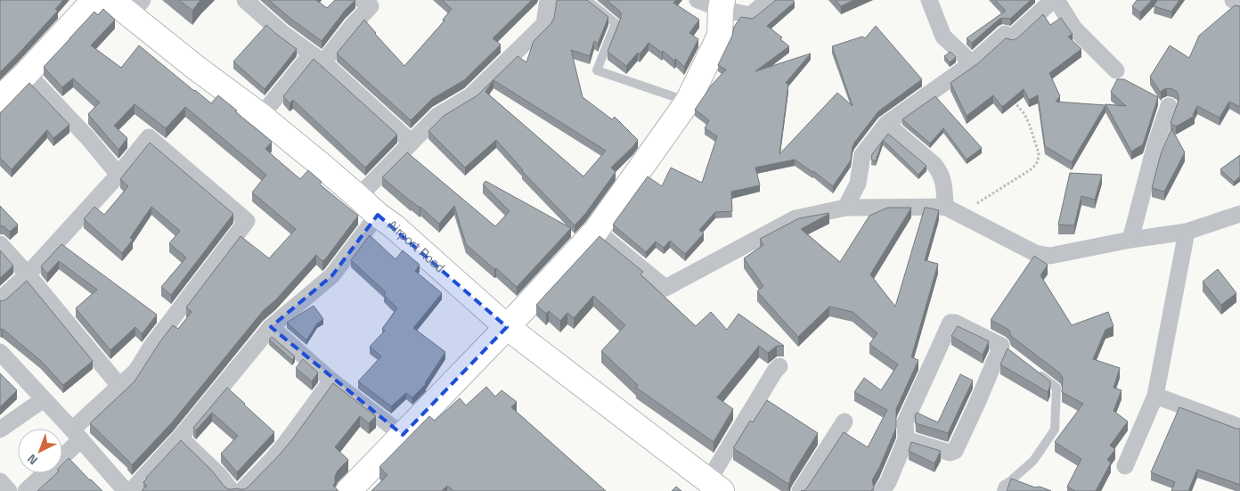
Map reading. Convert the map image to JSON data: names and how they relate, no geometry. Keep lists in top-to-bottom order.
{
  "streets": {
    "street": ["Airport Road"]
  },
  "north": "bottom left"
}
